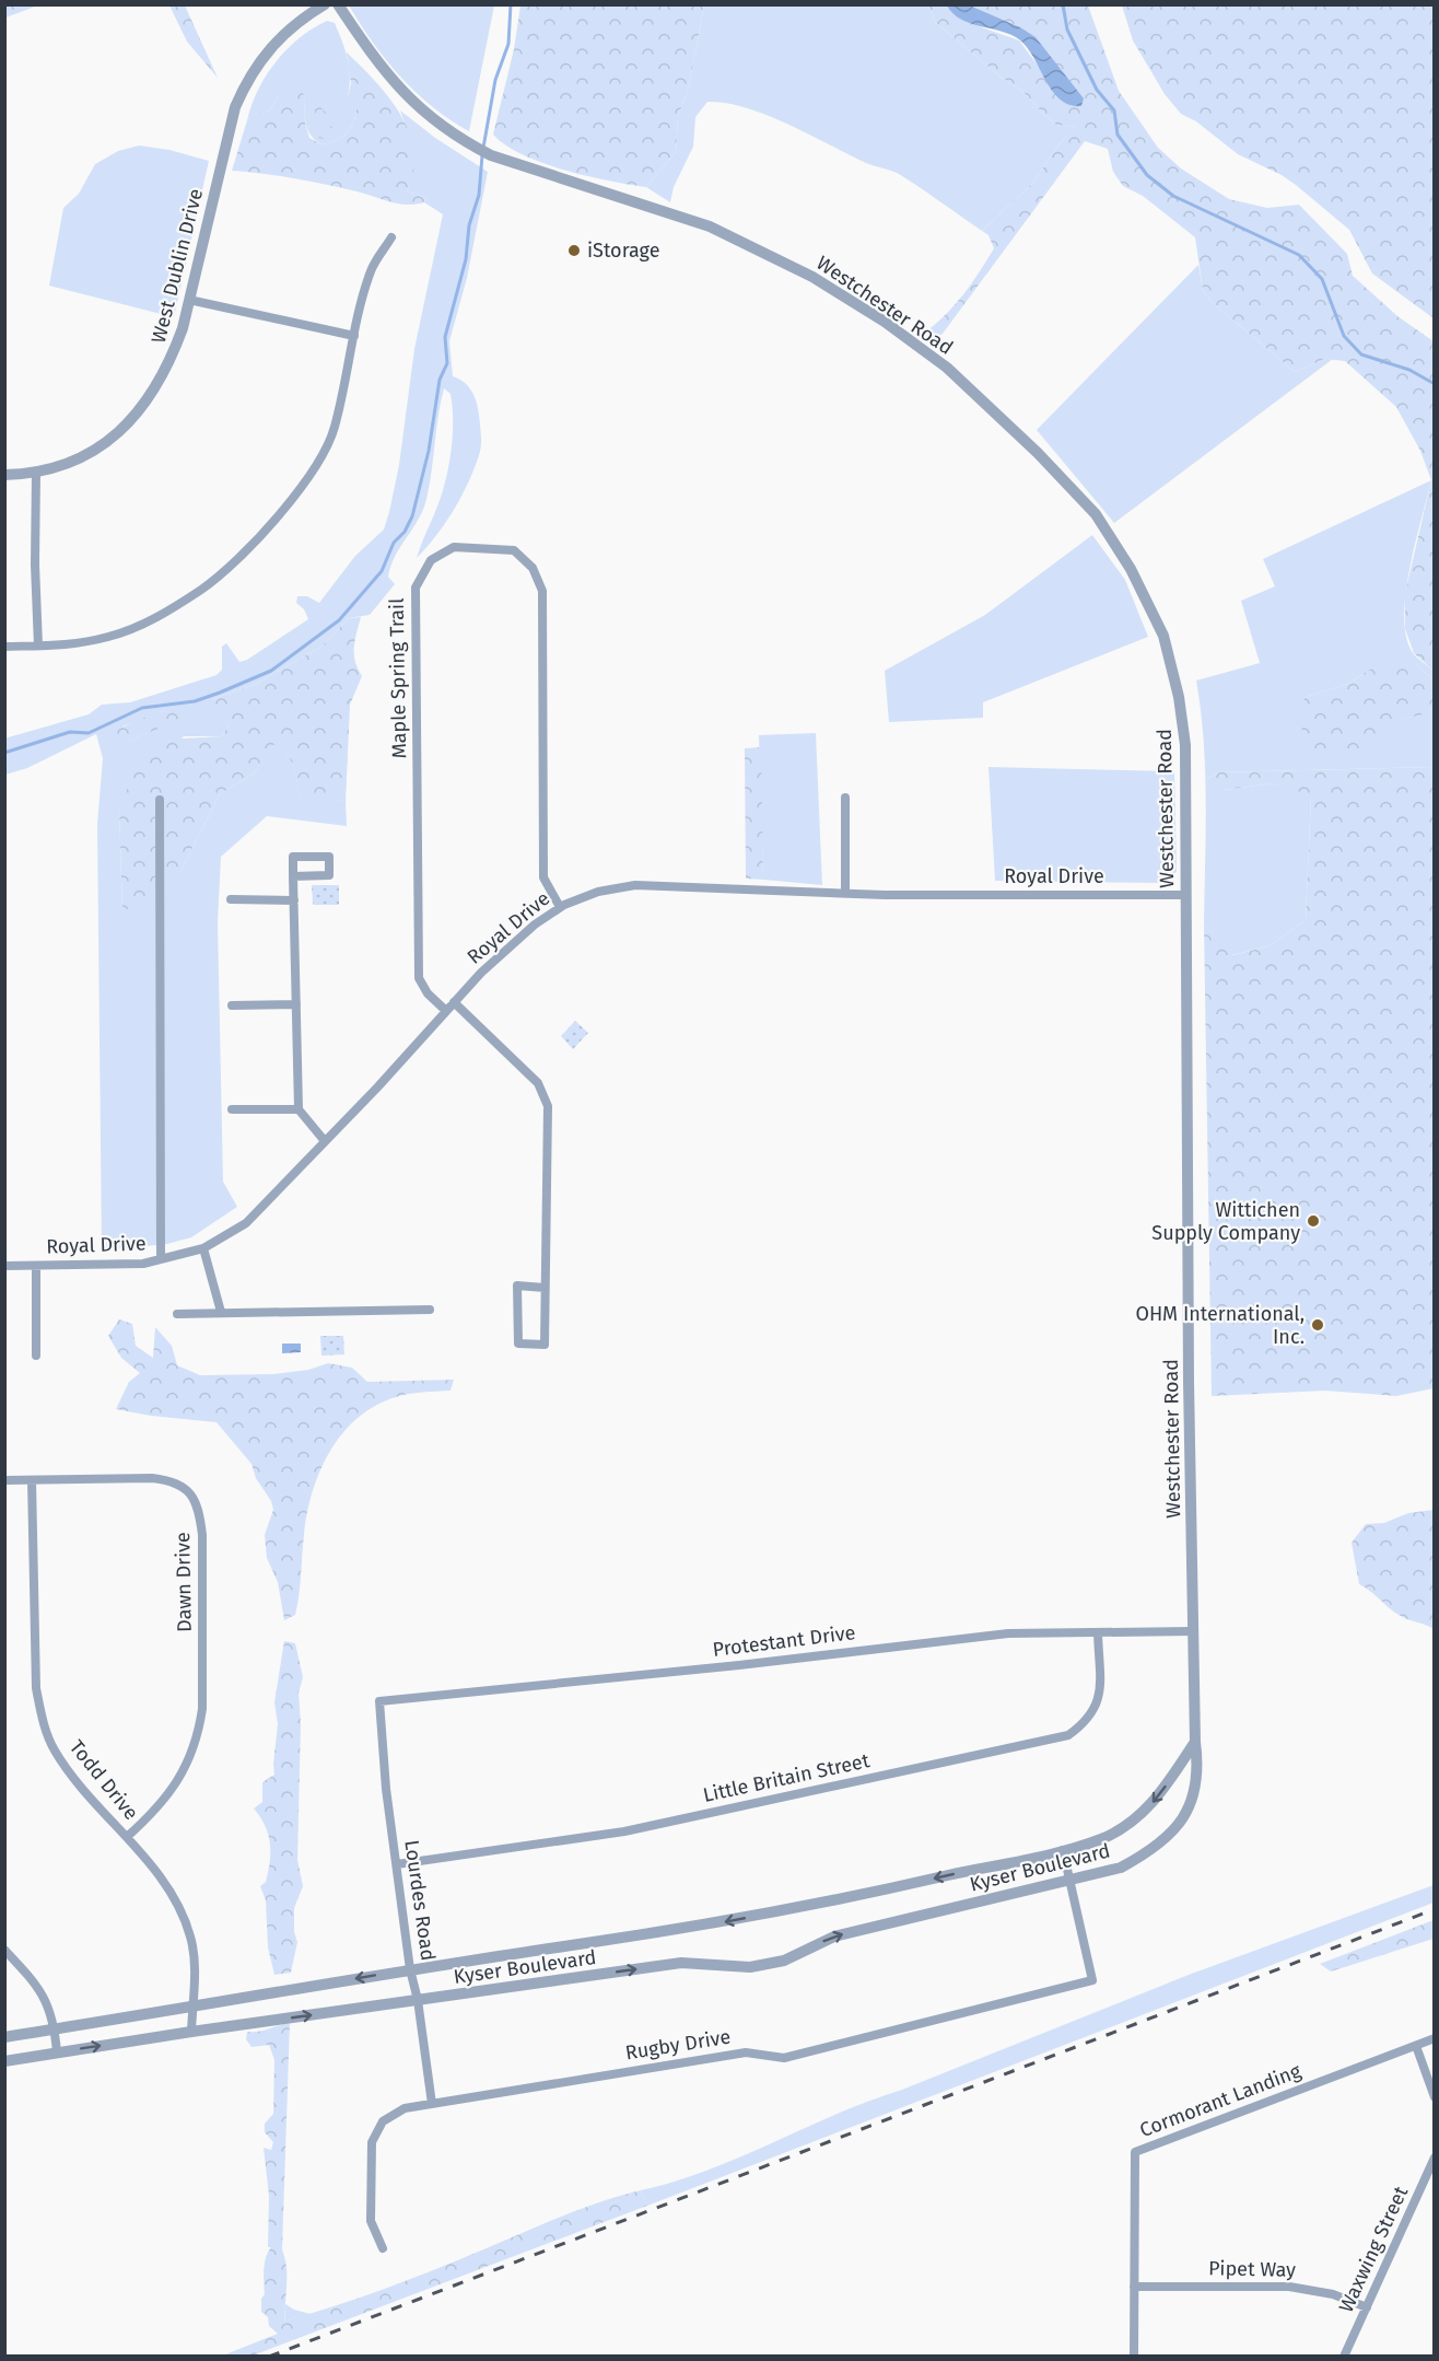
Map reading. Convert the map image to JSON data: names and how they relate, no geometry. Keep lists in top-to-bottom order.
{
  "streets": {
    "street": [
      "West Dublin Drive",
      "Westchester Road",
      "Maple Spring Trail",
      "Royal Drive",
      "Dawn Drive",
      "Protestant Drive",
      "Little Britain Street",
      "Todd Drive",
      "Kyser Boulevard",
      "Lourdes Road",
      "Rugby Drive",
      "Cormorant Landing",
      "Waxwing Street",
      "Pipet Way"
    ]
  },
  "crossings": [
    ["Westchester Road", "Royal Drive"],
    ["Westchester Road", "Protestant Drive"],
    ["Westchester Road", "Kyser Boulevard"],
    ["Maple Spring Trail", "Royal Drive"],
    ["Dawn Drive", "Todd Drive"],
    ["Protestant Drive", "Little Britain Street"],
    ["Protestant Drive", "Lourdes Road"],
    ["Little Britain Street", "Lourdes Road"],
    ["Todd Drive", "Kyser Boulevard"],
    ["Kyser Boulevard", "Lourdes Road"],
    ["Kyser Boulevard", "Rugby Drive"],
    ["Lourdes Road", "Rugby Drive"],
    ["Cormorant Landing", "Pipet Way"],
    ["Waxwing Street", "Pipet Way"]
  ],
  "places": ["iStorage", "Wittichen Supply Company", "OHM International, Inc."]
}
